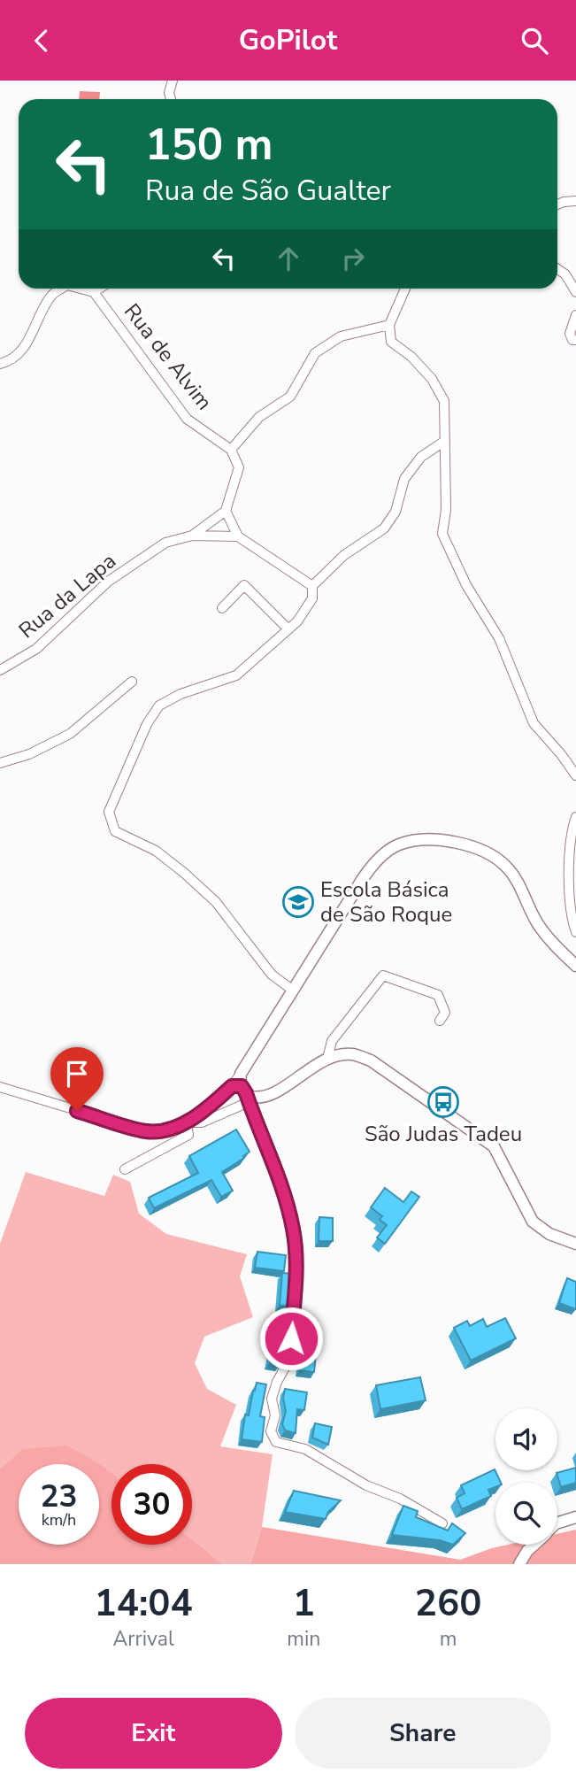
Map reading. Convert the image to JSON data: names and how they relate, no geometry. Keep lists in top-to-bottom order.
{
  "streets": {
    "street": ["Rua de Alvim", "Rua da Lapa"]
  },
  "places": {
    "school or university": ["Escola Básica de São Roque"],
    "bus stop": ["São Judas Tadeu"]
  },
  "page": {
    "header": "GoPilot",
    "turn": ["150 m", "Rua de São Gualter"],
    "speed": "23 km/h",
    "limit": "30",
    "eta": [
      "14:04",
      "Arrival",
      "1",
      "min",
      "260",
      "m"
    ],
    "buttons": ["Exit", "Share"]
  }
}
